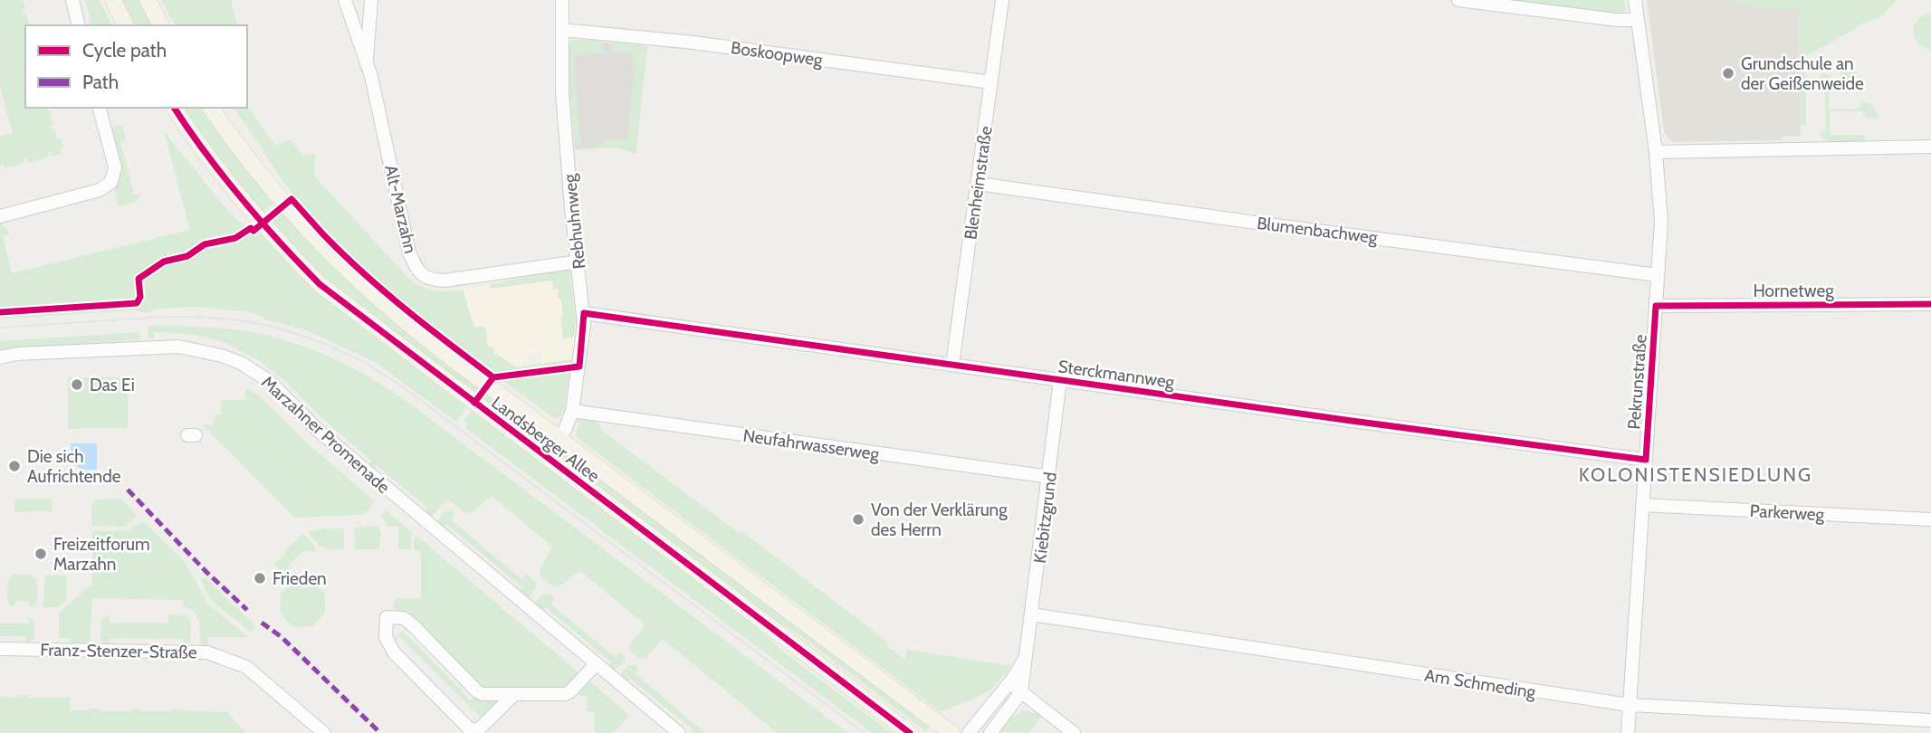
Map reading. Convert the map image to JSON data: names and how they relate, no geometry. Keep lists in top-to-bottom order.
{
  "streets": {
    "main road": ["Landsberger Allee"],
    "street": [
      "Boskoopweg",
      "Blenheimstraße",
      "Alt-Marzahn",
      "Rebhuhnweg",
      "Blumenbachweg",
      "Hornetweg",
      "Sterckmannweg",
      "Pekrunstraße",
      "Marzahner Promenade",
      "Neufahrwasserweg",
      "Parkerweg",
      "Kiebitzgrund",
      "Franz-Stenzer-Straße",
      "Am Schmeding"
    ]
  },
  "crossings": [
    ["Boskoopweg", "Blenheimstraße"],
    ["Boskoopweg", "Rebhuhnweg"],
    ["Blenheimstraße", "Blumenbachweg"],
    ["Blenheimstraße", "Sterckmannweg"],
    ["Alt-Marzahn", "Rebhuhnweg"],
    ["Rebhuhnweg", "Sterckmannweg"],
    ["Rebhuhnweg", "Landsberger Allee"],
    ["Rebhuhnweg", "Neufahrwasserweg"],
    ["Blumenbachweg", "Pekrunstraße"],
    ["Hornetweg", "Pekrunstraße"],
    ["Sterckmannweg", "Pekrunstraße"],
    ["Sterckmannweg", "Kiebitzgrund"],
    ["Pekrunstraße", "Parkerweg"],
    ["Pekrunstraße", "Am Schmeding"],
    ["Neufahrwasserweg", "Kiebitzgrund"],
    ["Kiebitzgrund", "Am Schmeding"]
  ],
  "districts": ["KOLONISTENSIEDLUNG"],
  "places": [
    "Grundschule an der Geißenweide",
    "Das Ei",
    "Die sich Aufrichtende",
    "Von der Verklärung des Herrn",
    "Freizeitforum Marzahn",
    "Frieden"
  ],
  "legend": ["Cycle path", "Path"]
}
